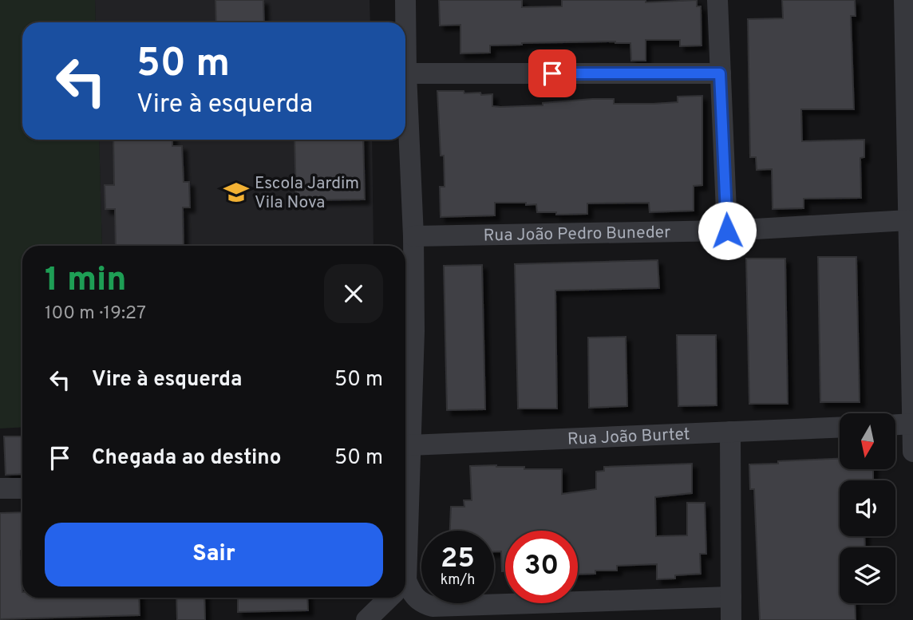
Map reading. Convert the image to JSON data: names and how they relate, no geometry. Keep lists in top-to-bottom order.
{
  "streets": {
    "street": ["Rua João Pedro Buneder", "Rua João Burtet"]
  },
  "places": {
    "school or university": ["Escola Jardim Vila Nova"]
  },
  "north": "bottom",
  "page": {
    "turn": ["50 m", "Vire à esquerda"],
    "heading": ["1 min", "100 m · 19:27"],
    "list": [
      {
        "name": "Vire à esquerda",
        "value": "50 m"
      },
      {
        "name": "Chegada ao destino",
        "value": "50 m"
      }
    ],
    "buttons": "Sair",
    "speed": "25 km/h",
    "limit": "30"
  }
}
